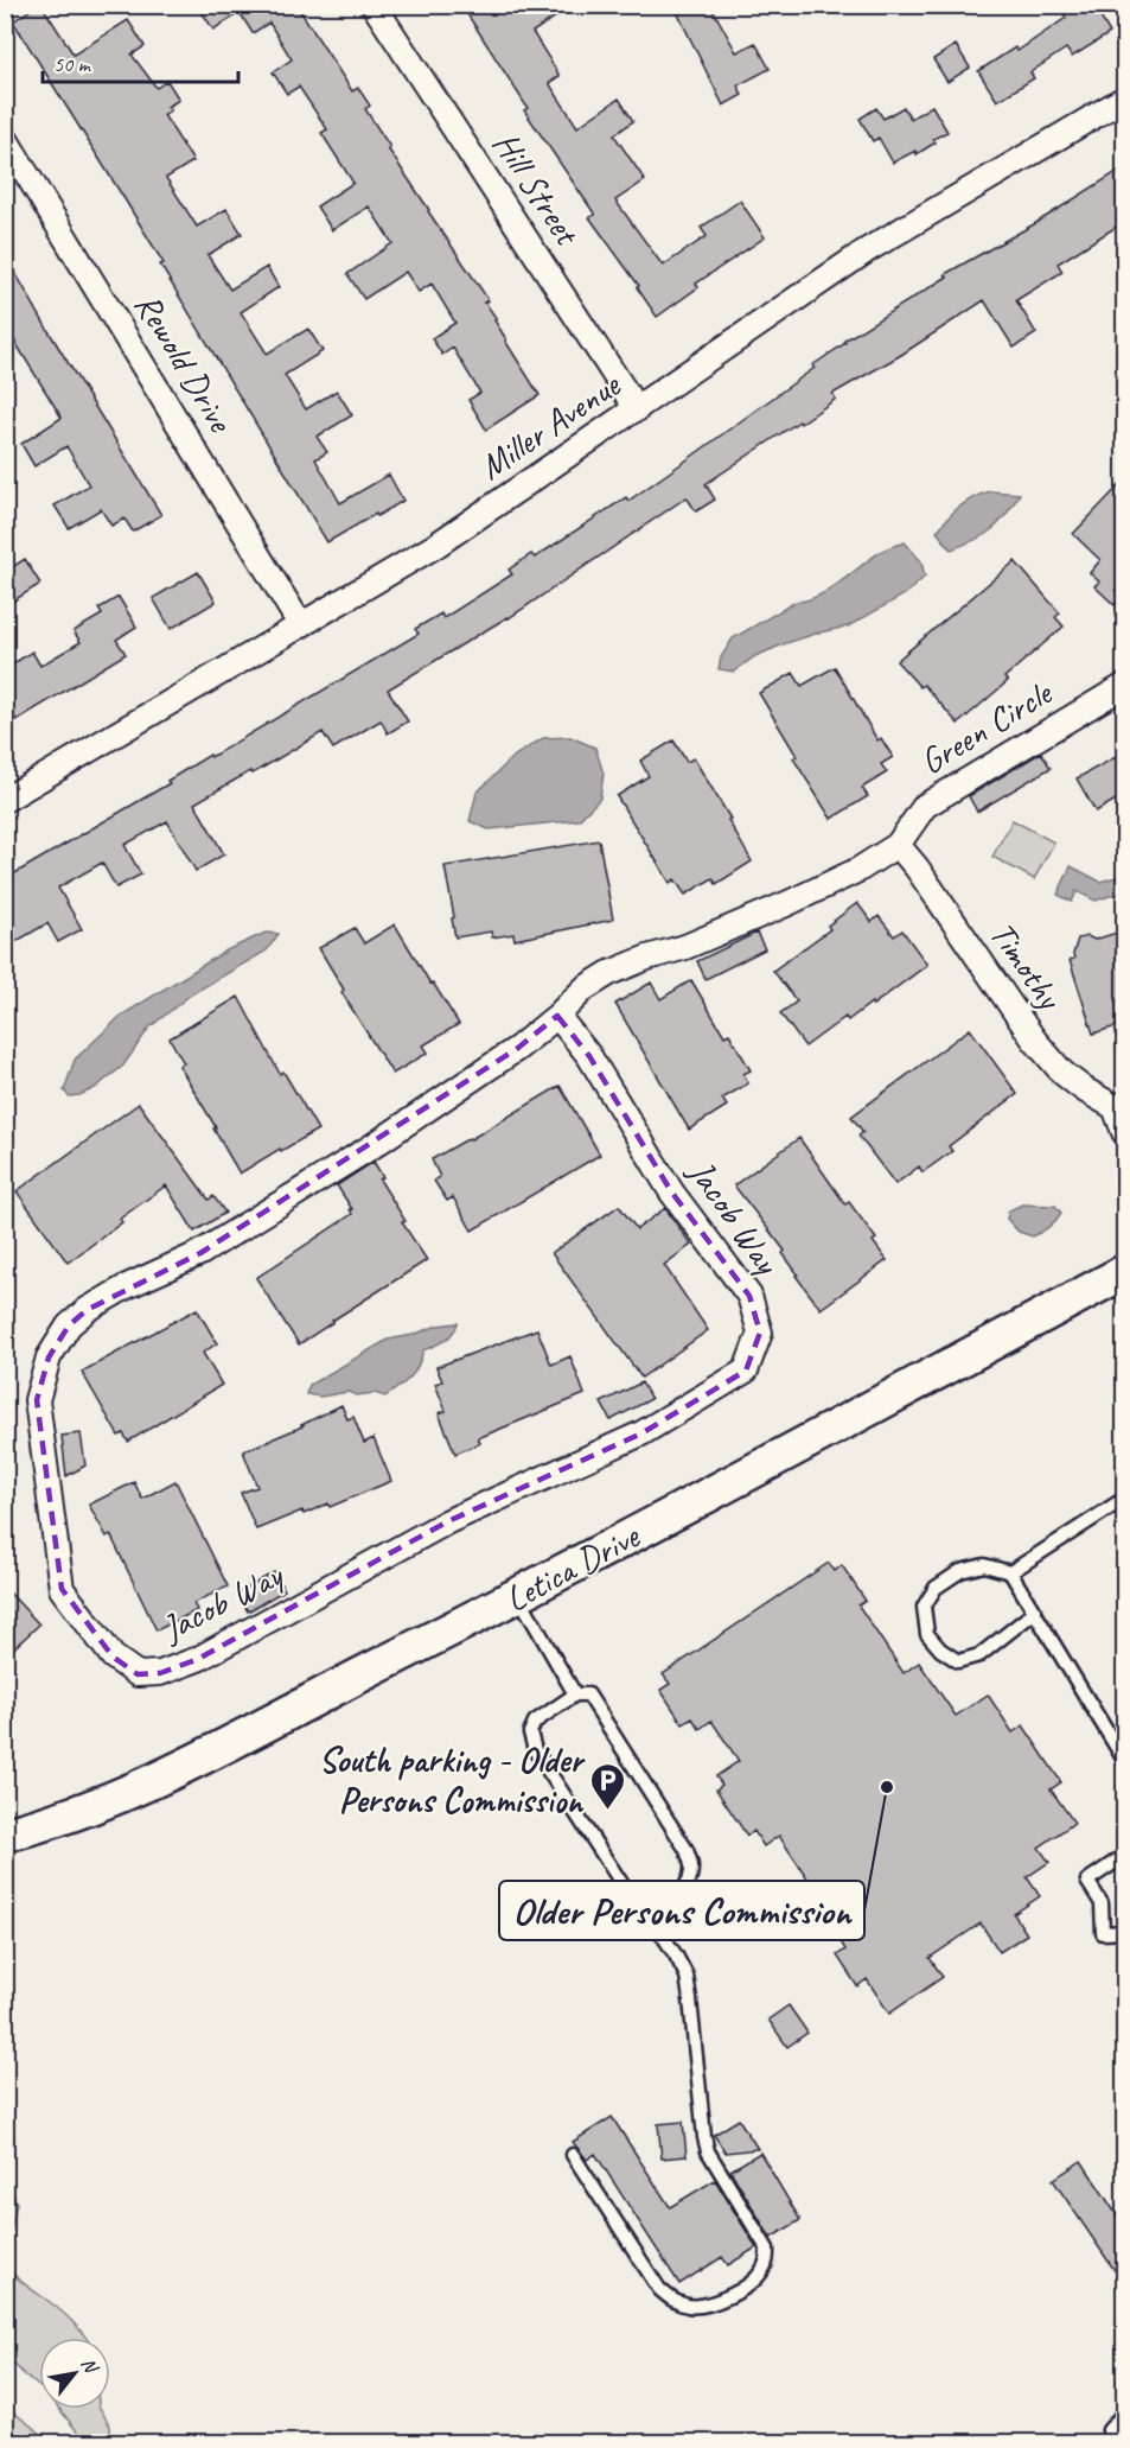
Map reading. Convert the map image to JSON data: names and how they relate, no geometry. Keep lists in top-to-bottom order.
{
  "streets": {
    "street": [
      "Hill Street",
      "Rewold Drive",
      "Miller Avenue",
      "Green Circle",
      "Timothy",
      "Jacob Way",
      "Letica Drive"
    ]
  },
  "crossings": [
    ["Hill Street", "Miller Avenue"],
    ["Rewold Drive", "Miller Avenue"],
    ["Green Circle", "Timothy"],
    ["Green Circle", "Jacob Way"],
    ["Timothy", "Jacob Way"]
  ],
  "places": {
    "other": ["Older Persons Commission"],
    "parking": ["South parking - Older Persons Commission"]
  },
  "scale_bar": "50 m",
  "north": "top right"
}
